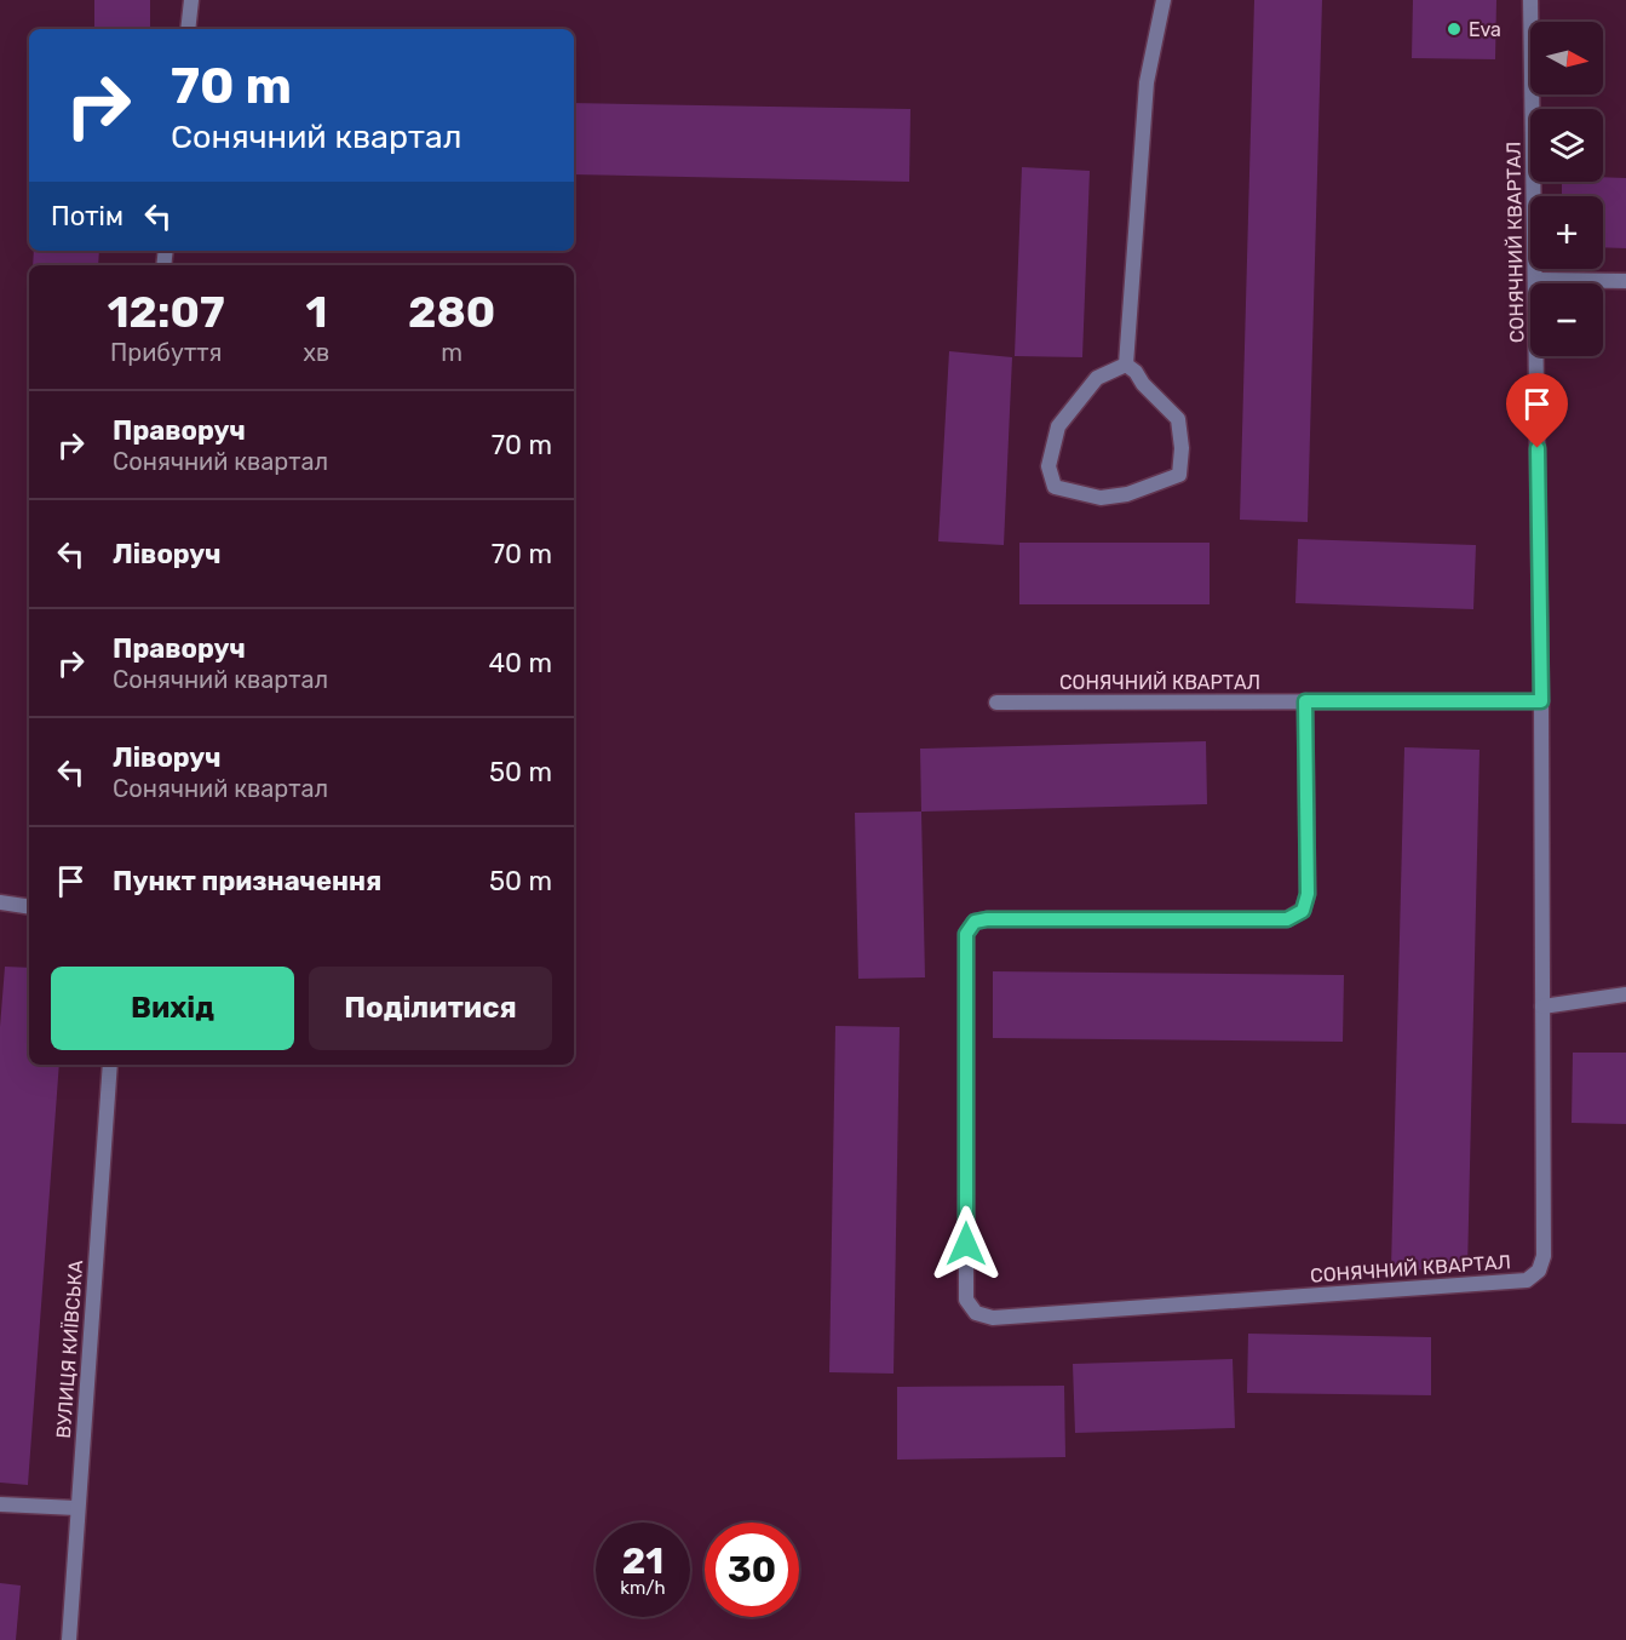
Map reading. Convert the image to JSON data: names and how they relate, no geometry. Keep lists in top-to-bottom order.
{
  "streets": {
    "street": ["СОНЯЧНИЙ КВАРТАЛ", "ВУЛИЦЯ КИЇВСЬКА"]
  },
  "places": ["Eva"],
  "north": "right",
  "page": {
    "map_buttons": ["+", "−"],
    "turn": ["70 m", "Сонячний квартал"],
    "then": "Потім",
    "eta": [
      "12:07",
      "Прибуття",
      "1",
      "хв",
      "280",
      "m"
    ],
    "list": [
      {
        "name": "Праворуч",
        "note": "Сонячний квартал",
        "value": "70 m"
      },
      {
        "name": "Ліворуч",
        "value": "70 m"
      },
      {
        "name": "Праворуч",
        "note": "Сонячний квартал",
        "value": "40 m"
      },
      {
        "name": "Ліворуч",
        "note": "Сонячний квартал",
        "value": "50 m"
      },
      {
        "name": "Пункт призначення",
        "value": "50 m"
      }
    ],
    "buttons": ["Вихід", "Поділитися"],
    "speed": "21 km/h",
    "limit": "30"
  }
}
